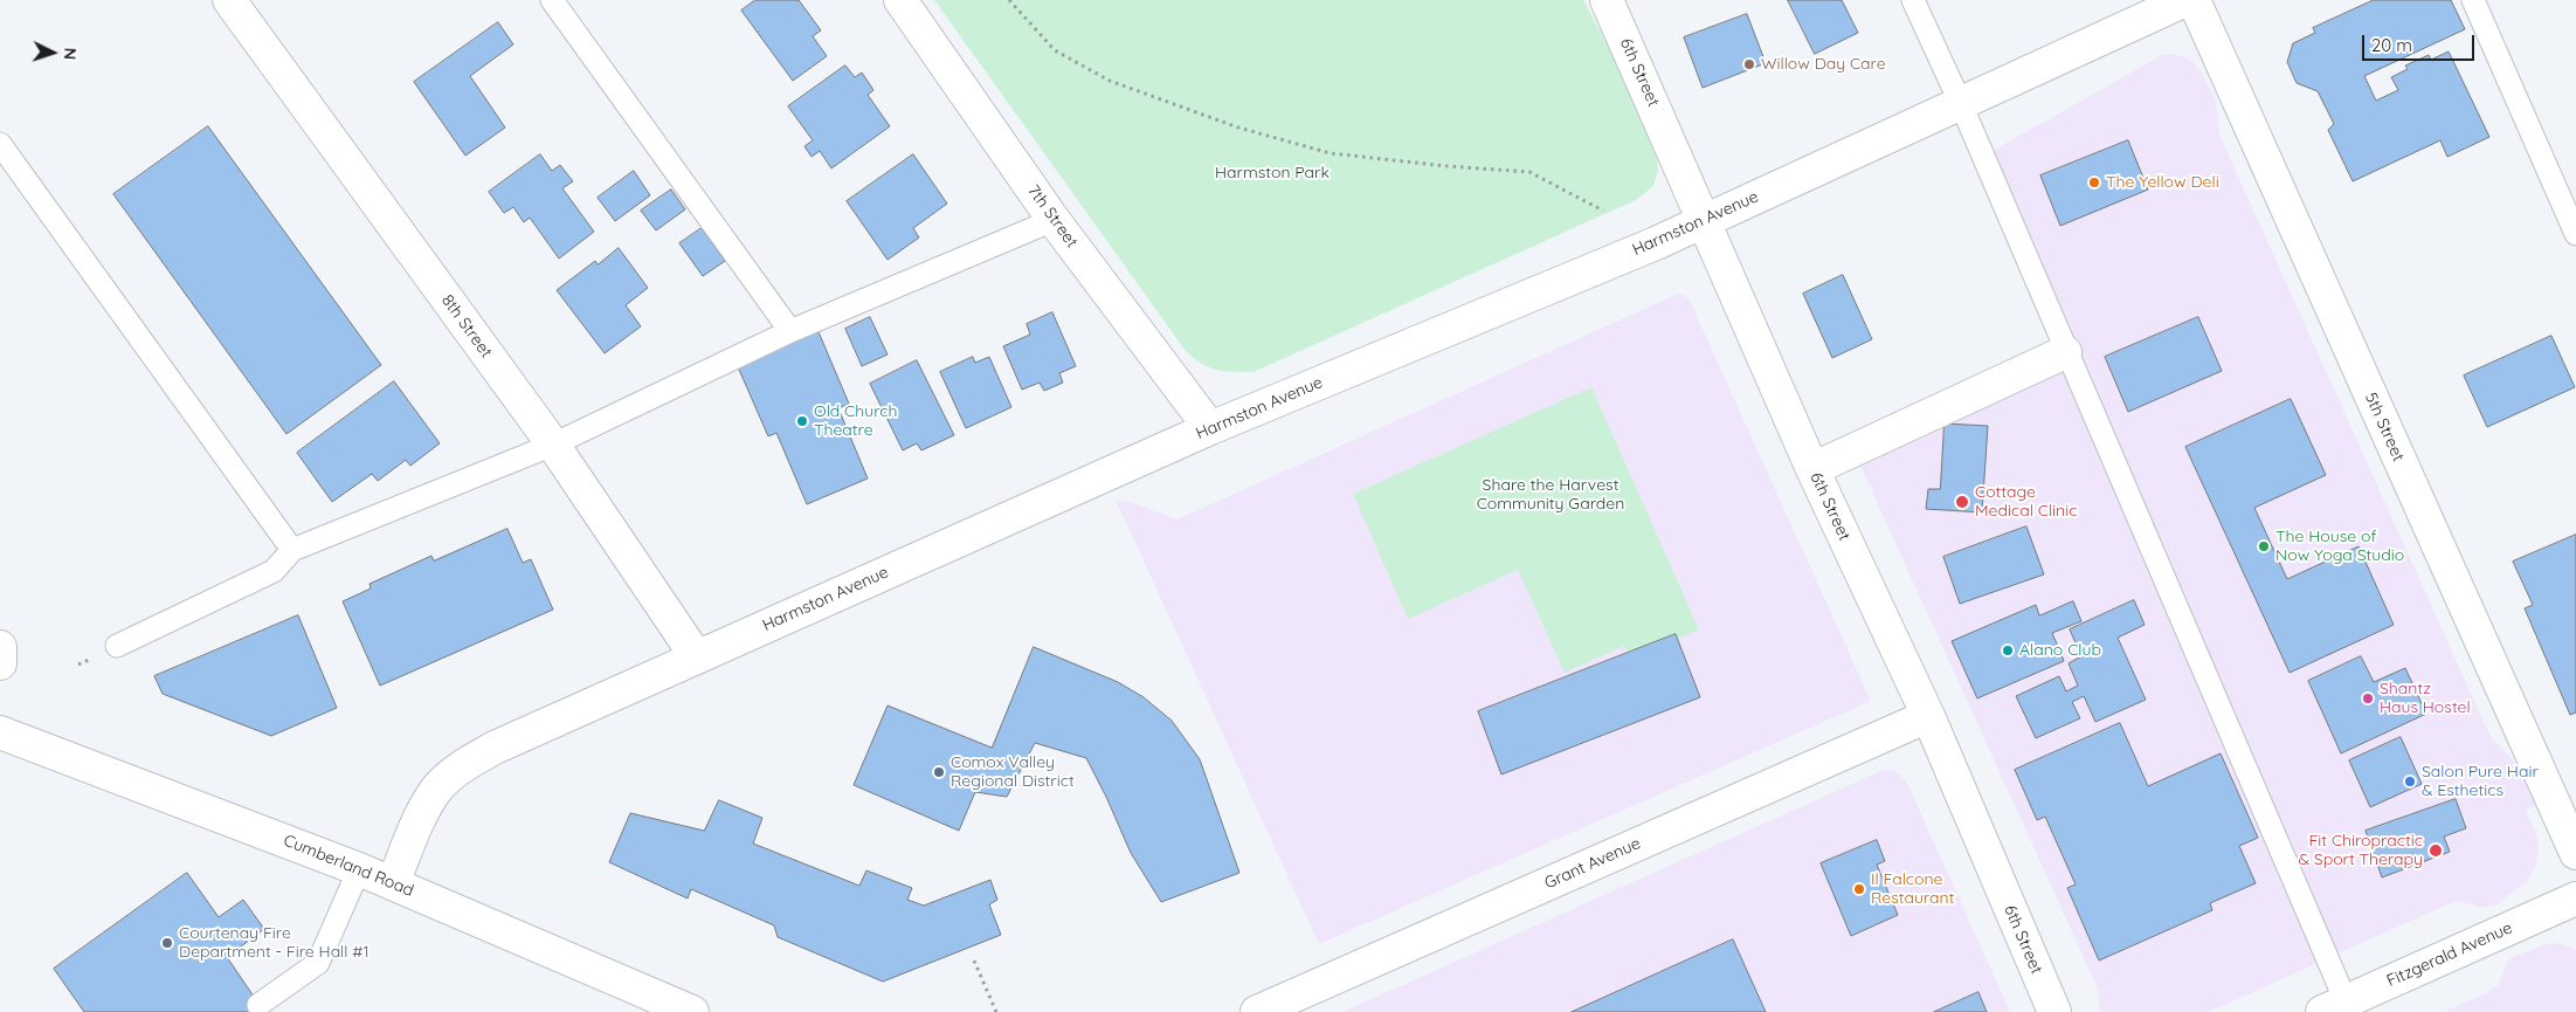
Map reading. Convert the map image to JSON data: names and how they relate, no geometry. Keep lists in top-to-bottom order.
{
  "streets": {
    "street": [
      "6th Street",
      "7th Street",
      "Harmston Avenue",
      "8th Street",
      "5th Street",
      "Grant Avenue",
      "Cumberland Road",
      "Fitzgerald Avenue"
    ]
  },
  "crossings": [
    ["6th Street", "Harmston Avenue"],
    ["6th Street", "Grant Avenue"],
    ["7th Street", "Harmston Avenue"],
    ["Harmston Avenue", "8th Street"],
    ["Harmston Avenue", "Cumberland Road"]
  ],
  "parks": ["Harmston Park", "Share the Harvest Community Garden"],
  "places": [
    "Willow Day Care",
    "The Yellow Deli",
    "Old Church Theatre",
    "Cottage Medical Clinic",
    "The House of Now Yoga Studio",
    "Alano Club",
    "Shantz Haus Hostel",
    "Comox Valley Regional District",
    "Salon Pure Hair & Esthetics",
    "Fit Chiropractic & Sport Therapy",
    "Il Falcone Restaurant",
    "Courtenay Fire Department - Fire Hall #1"
  ],
  "scale_bar": "20 m",
  "north": "right"
}
